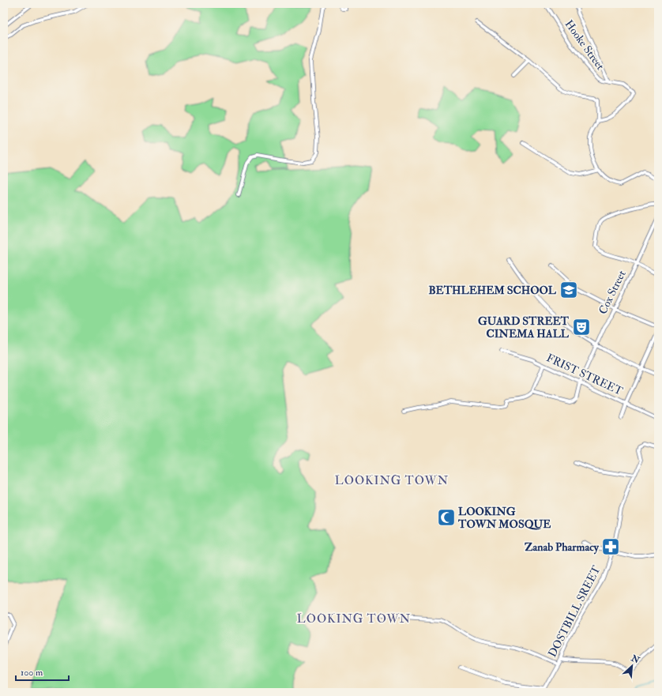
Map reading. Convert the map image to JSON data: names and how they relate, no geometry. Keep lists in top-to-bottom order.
{
  "streets": {
    "street": [
      "Hooke Street",
      "Cox Street",
      "FRIST STREET",
      "DOSTBILL SREET"
    ]
  },
  "crossings": [
    ["Cox Street", "FRIST STREET"]
  ],
  "districts": ["LOOKING TOWN", "LOOKING TOWN"],
  "places": {
    "school or university": ["BETHLEHEM SCHOOL"],
    "theatre": ["GUARD STREET CINEMA HALL"],
    "mosque": ["LOOKING TOWN MOSQUE"],
    "pharmacy": ["Zanab Pharmacy"]
  },
  "scale_bar": "100 m",
  "north": "top right"
}
